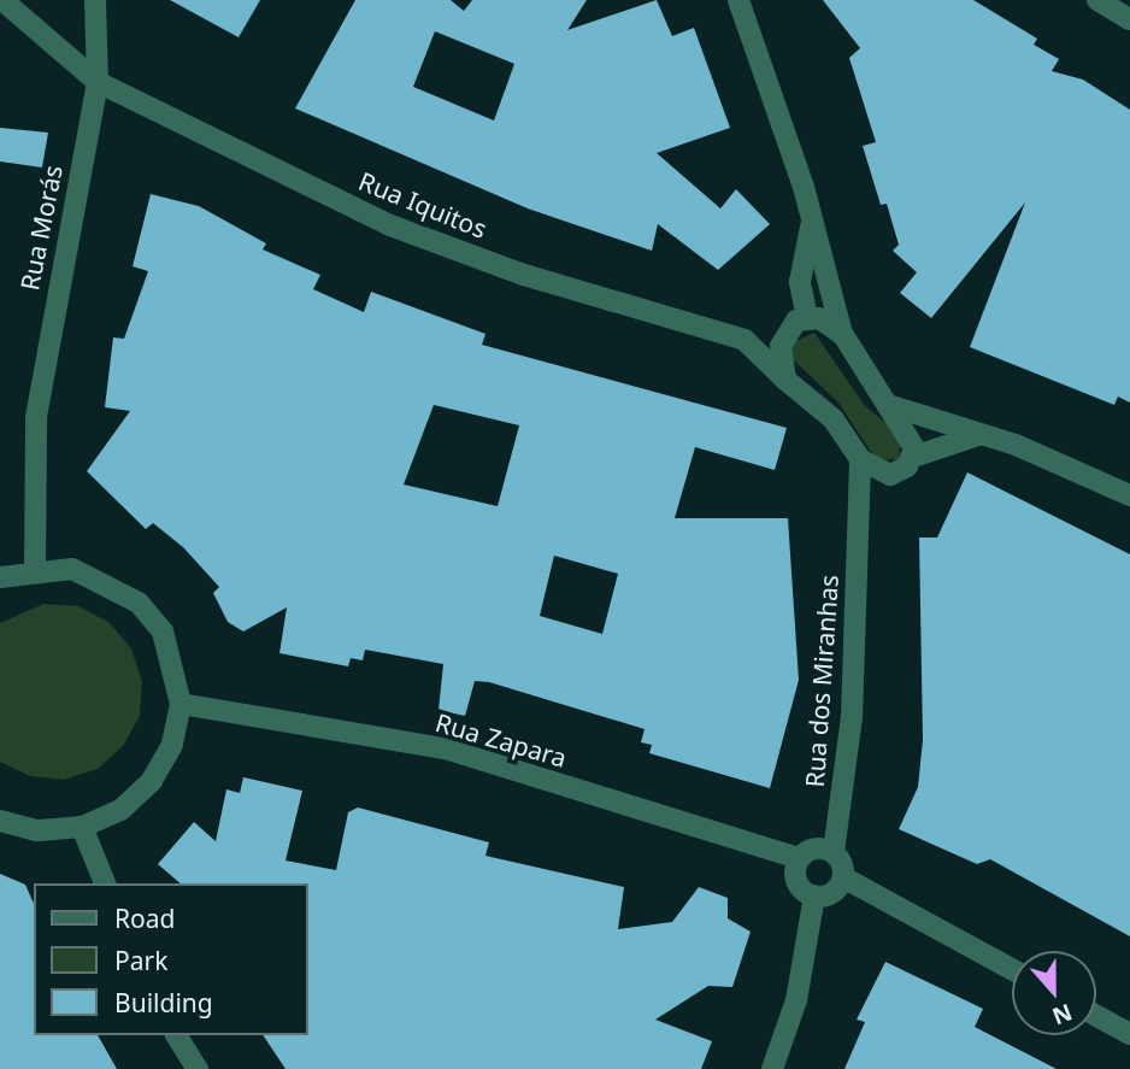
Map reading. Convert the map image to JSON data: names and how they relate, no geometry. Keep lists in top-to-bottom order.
{
  "streets": {
    "street": [
      "Rua Iquitos",
      "Rua Morás",
      "Rua dos Miranhas",
      "Rua Zapara"
    ]
  },
  "crossings": [
    ["Rua Iquitos", "Rua Morás"],
    ["Rua Iquitos", "Rua dos Miranhas"],
    ["Rua dos Miranhas", "Rua Zapara"]
  ],
  "legend": ["Road", "Park", "Building"],
  "north": "bottom"
}
